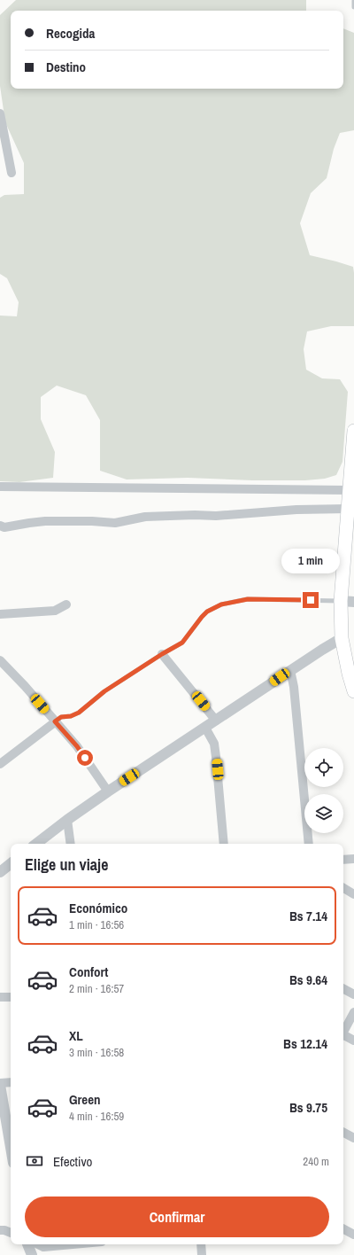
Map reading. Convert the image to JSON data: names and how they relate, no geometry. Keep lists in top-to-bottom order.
{
  "page": {
    "banner": ["Recogida", "Destino"],
    "bubble": "1 min",
    "heading": "Elige un viaje",
    "list": [
      {
        "name": "Económico",
        "note": "1 min · 16:56",
        "value": "Bs 7.14"
      },
      {
        "name": "Confort",
        "note": "2 min · 16:57",
        "value": "Bs 9.64"
      },
      {
        "name": "XL",
        "note": "3 min · 16:58",
        "value": "Bs 12.14"
      },
      {
        "name": "Green",
        "note": "4 min · 16:59",
        "value": "Bs 9.75"
      }
    ],
    "pay": ["Efectivo", "240 m"],
    "buttons": "Confirmar"
  }
}
